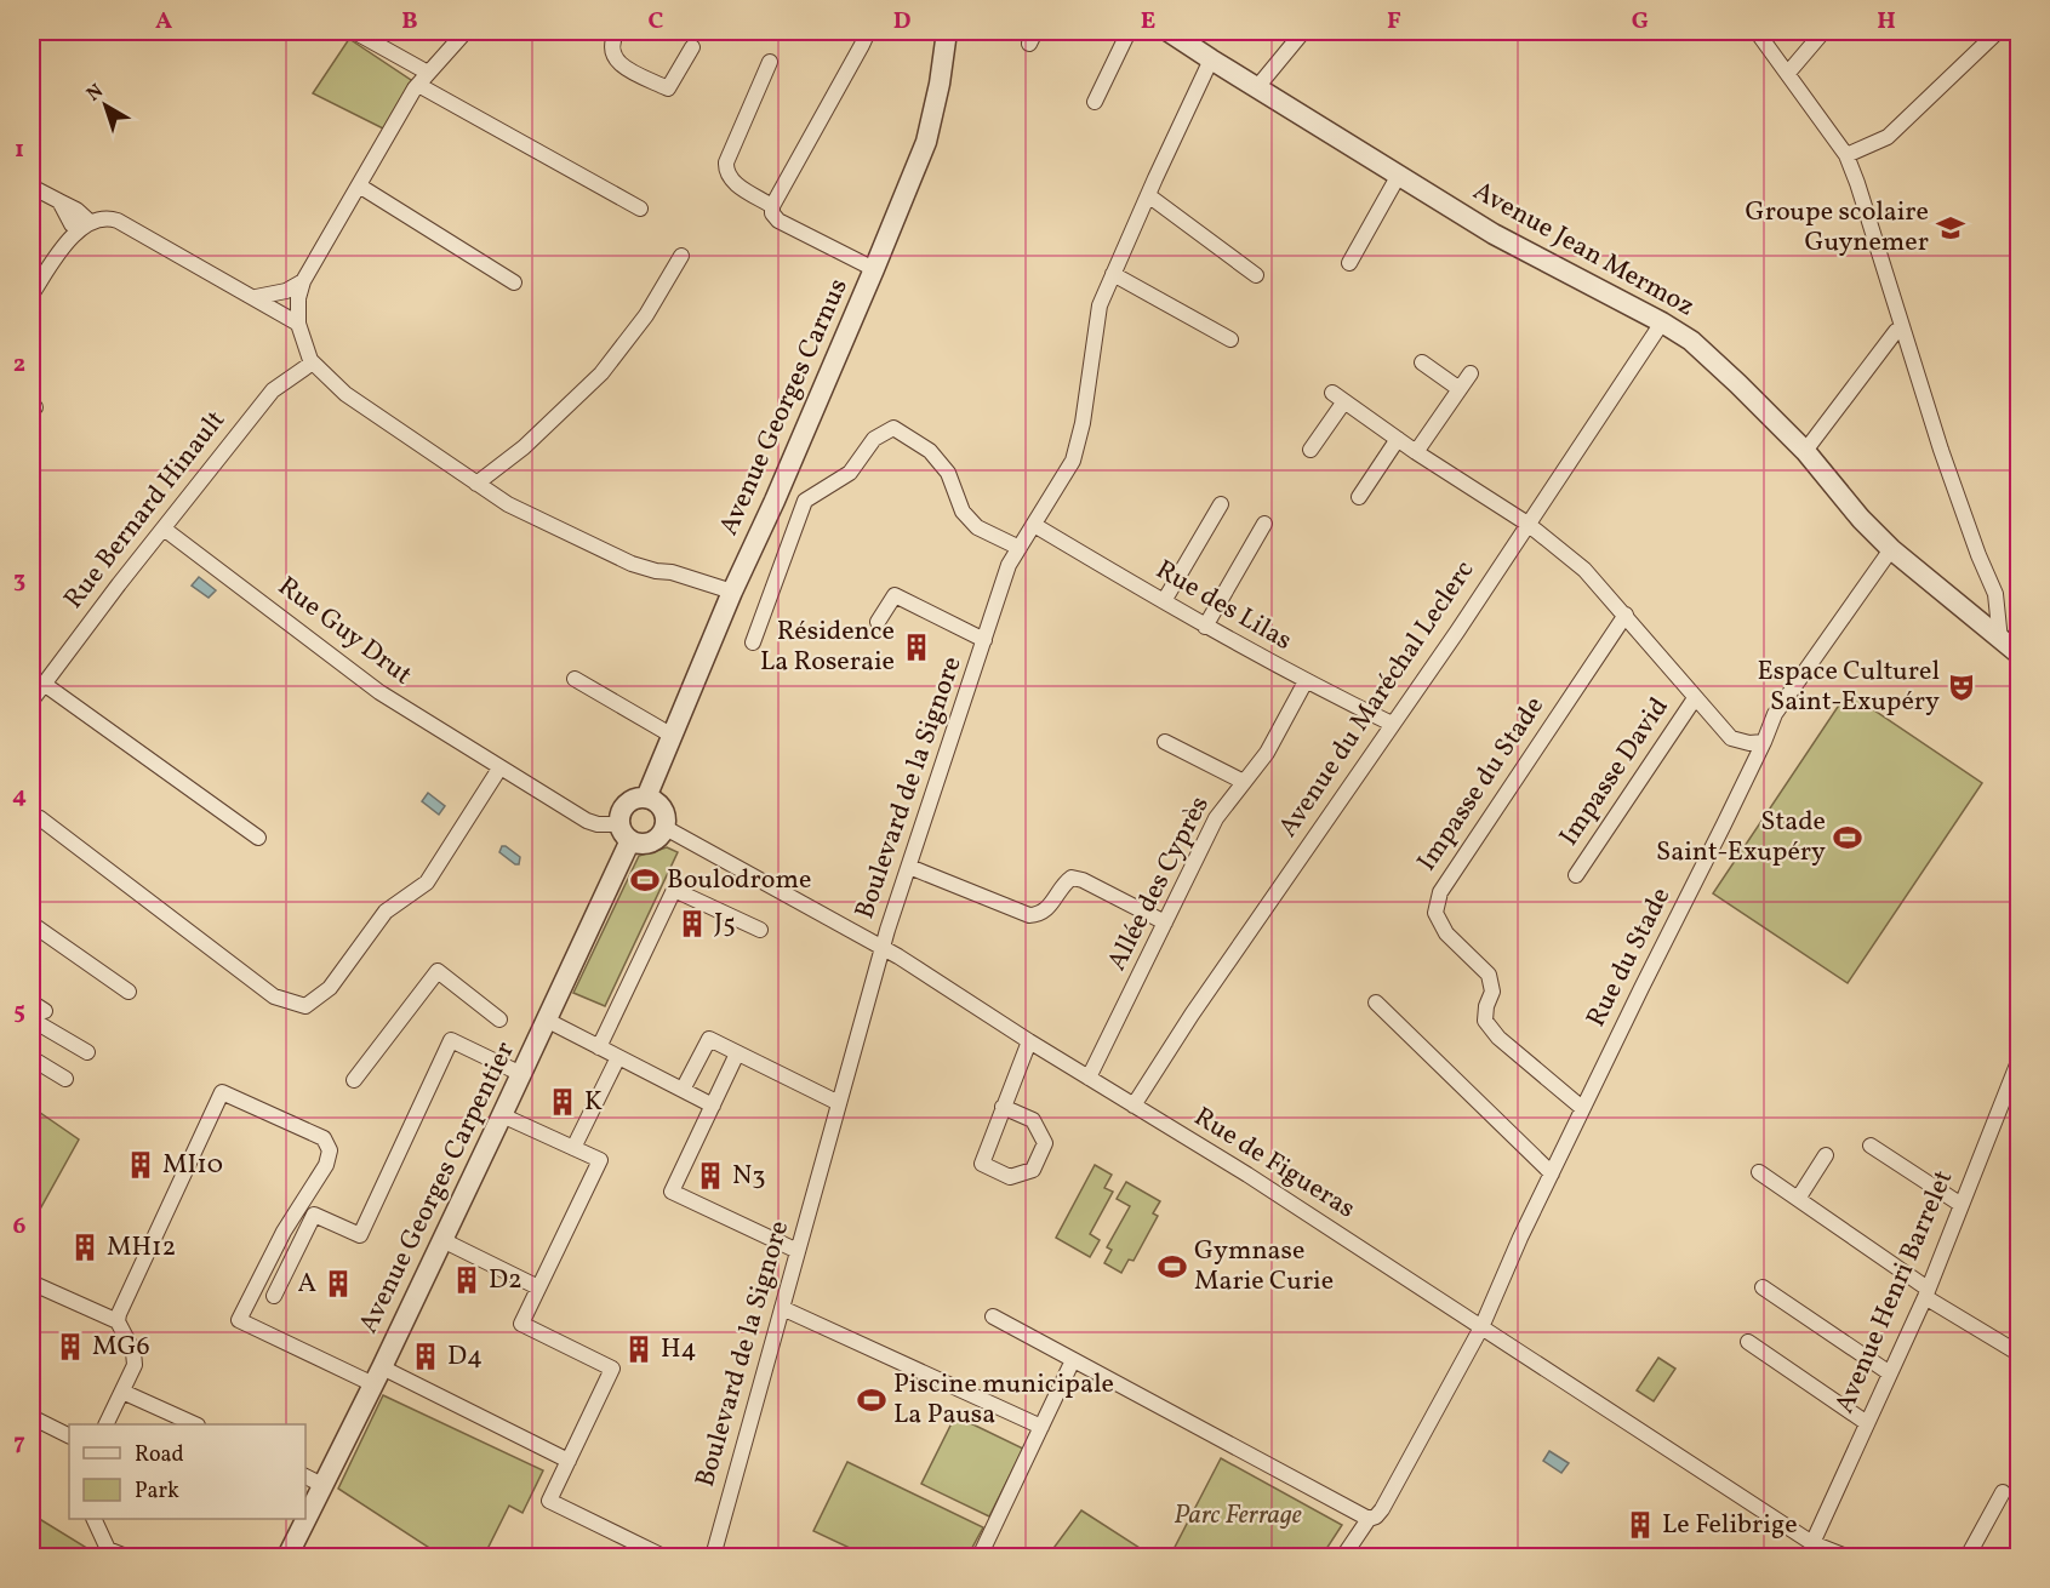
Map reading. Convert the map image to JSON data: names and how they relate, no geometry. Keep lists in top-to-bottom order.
{
  "streets": {
    "street": [
      "Avenue Jean Mermoz",
      "Avenue Georges Carnus",
      "Rue Bernard Hinault",
      "Rue des Lilas",
      "Rue Guy Drut",
      "Avenue du Maréchal Leclerc",
      "Impasse David",
      "Impasse du Stade",
      "Boulevard de la Signore",
      "Allée des Cyprès",
      "Rue du Stade",
      "Rue de Figueras",
      "Avenue Georges Carpentier",
      "Avenue Henri Barrelet"
    ]
  },
  "crossings": [
    ["Avenue Jean Mermoz", "Avenue du Maréchal Leclerc"],
    ["Avenue Jean Mermoz", "Boulevard de la Signore"],
    ["Avenue Jean Mermoz", "Rue du Stade"],
    ["Avenue Georges Carnus", "Rue Guy Drut"],
    ["Avenue Georges Carnus", "Rue de Figueras"],
    ["Avenue Georges Carnus", "Avenue Georges Carpentier"],
    ["Rue Bernard Hinault", "Rue Guy Drut"],
    ["Rue des Lilas", "Avenue du Maréchal Leclerc"],
    ["Rue des Lilas", "Boulevard de la Signore"],
    ["Rue des Lilas", "Allée des Cyprès"],
    ["Rue Guy Drut", "Rue de Figueras"],
    ["Rue Guy Drut", "Avenue Georges Carpentier"],
    ["Avenue du Maréchal Leclerc", "Rue de Figueras"],
    ["Impasse du Stade", "Rue du Stade"],
    ["Boulevard de la Signore", "Rue de Figueras"],
    ["Allée des Cyprès", "Rue de Figueras"],
    ["Rue du Stade", "Rue de Figueras"],
    ["Rue de Figueras", "Avenue Georges Carpentier"],
    ["Rue de Figueras", "Avenue Henri Barrelet"]
  ],
  "parks": ["Parc Ferrage"],
  "places": {
    "school or university": ["Groupe scolaire Guynemer"],
    "building": [
      "Résidence La Roseraie",
      "J5",
      "K",
      "MI10",
      "N3",
      "MH12",
      "D2",
      "A",
      "MG6",
      "H4",
      "D4",
      "Le Felibrige"
    ],
    "theatre": ["Espace Culturel Saint-Exupéry"],
    "sports": [
      "Stade Saint-Exupéry",
      "Boulodrome",
      "Gymnase Marie Curie",
      "Piscine municipale La Pausa"
    ]
  },
  "legend": ["Road", "Park"],
  "north": "top left",
  "grid": {
    "columns": [
      "A",
      "B",
      "C",
      "D",
      "E",
      "F",
      "G",
      "H"
    ],
    "rows": [
      "1",
      "2",
      "3",
      "4",
      "5",
      "6",
      "7"
    ]
  }
}
